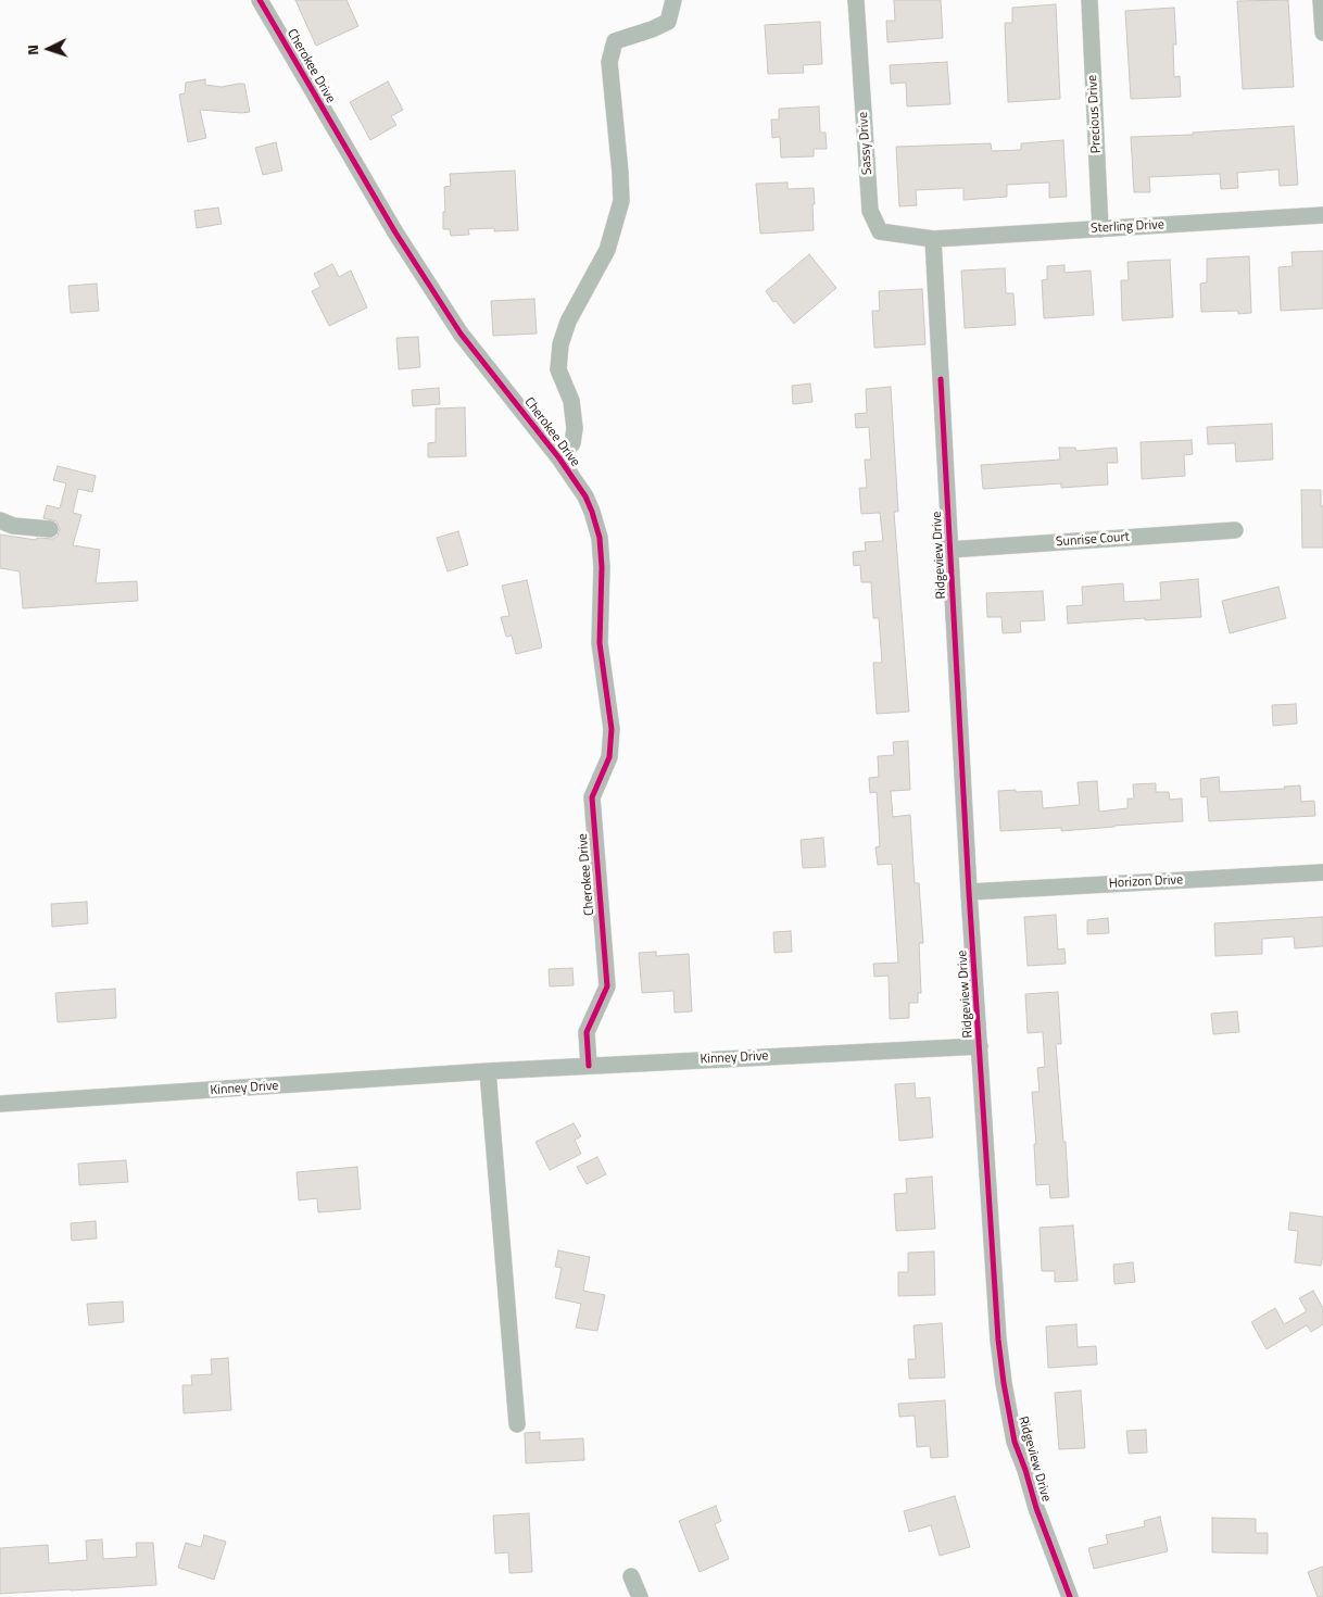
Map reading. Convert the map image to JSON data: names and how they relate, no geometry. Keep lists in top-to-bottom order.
{
  "streets": {
    "street": [
      "Cherokee Drive",
      "Precious Drive",
      "Sassy Drive",
      "Sterling Drive",
      "Sunrise Court",
      "Ridgeview Drive",
      "Horizon Drive",
      "Kinney Drive"
    ]
  },
  "crossings": [
    ["Cherokee Drive", "Kinney Drive"],
    ["Precious Drive", "Sterling Drive"],
    ["Sassy Drive", "Sterling Drive"],
    ["Sassy Drive", "Ridgeview Drive"],
    ["Sterling Drive", "Ridgeview Drive"],
    ["Sunrise Court", "Ridgeview Drive"],
    ["Ridgeview Drive", "Horizon Drive"],
    ["Ridgeview Drive", "Kinney Drive"]
  ],
  "north": "left"
}
